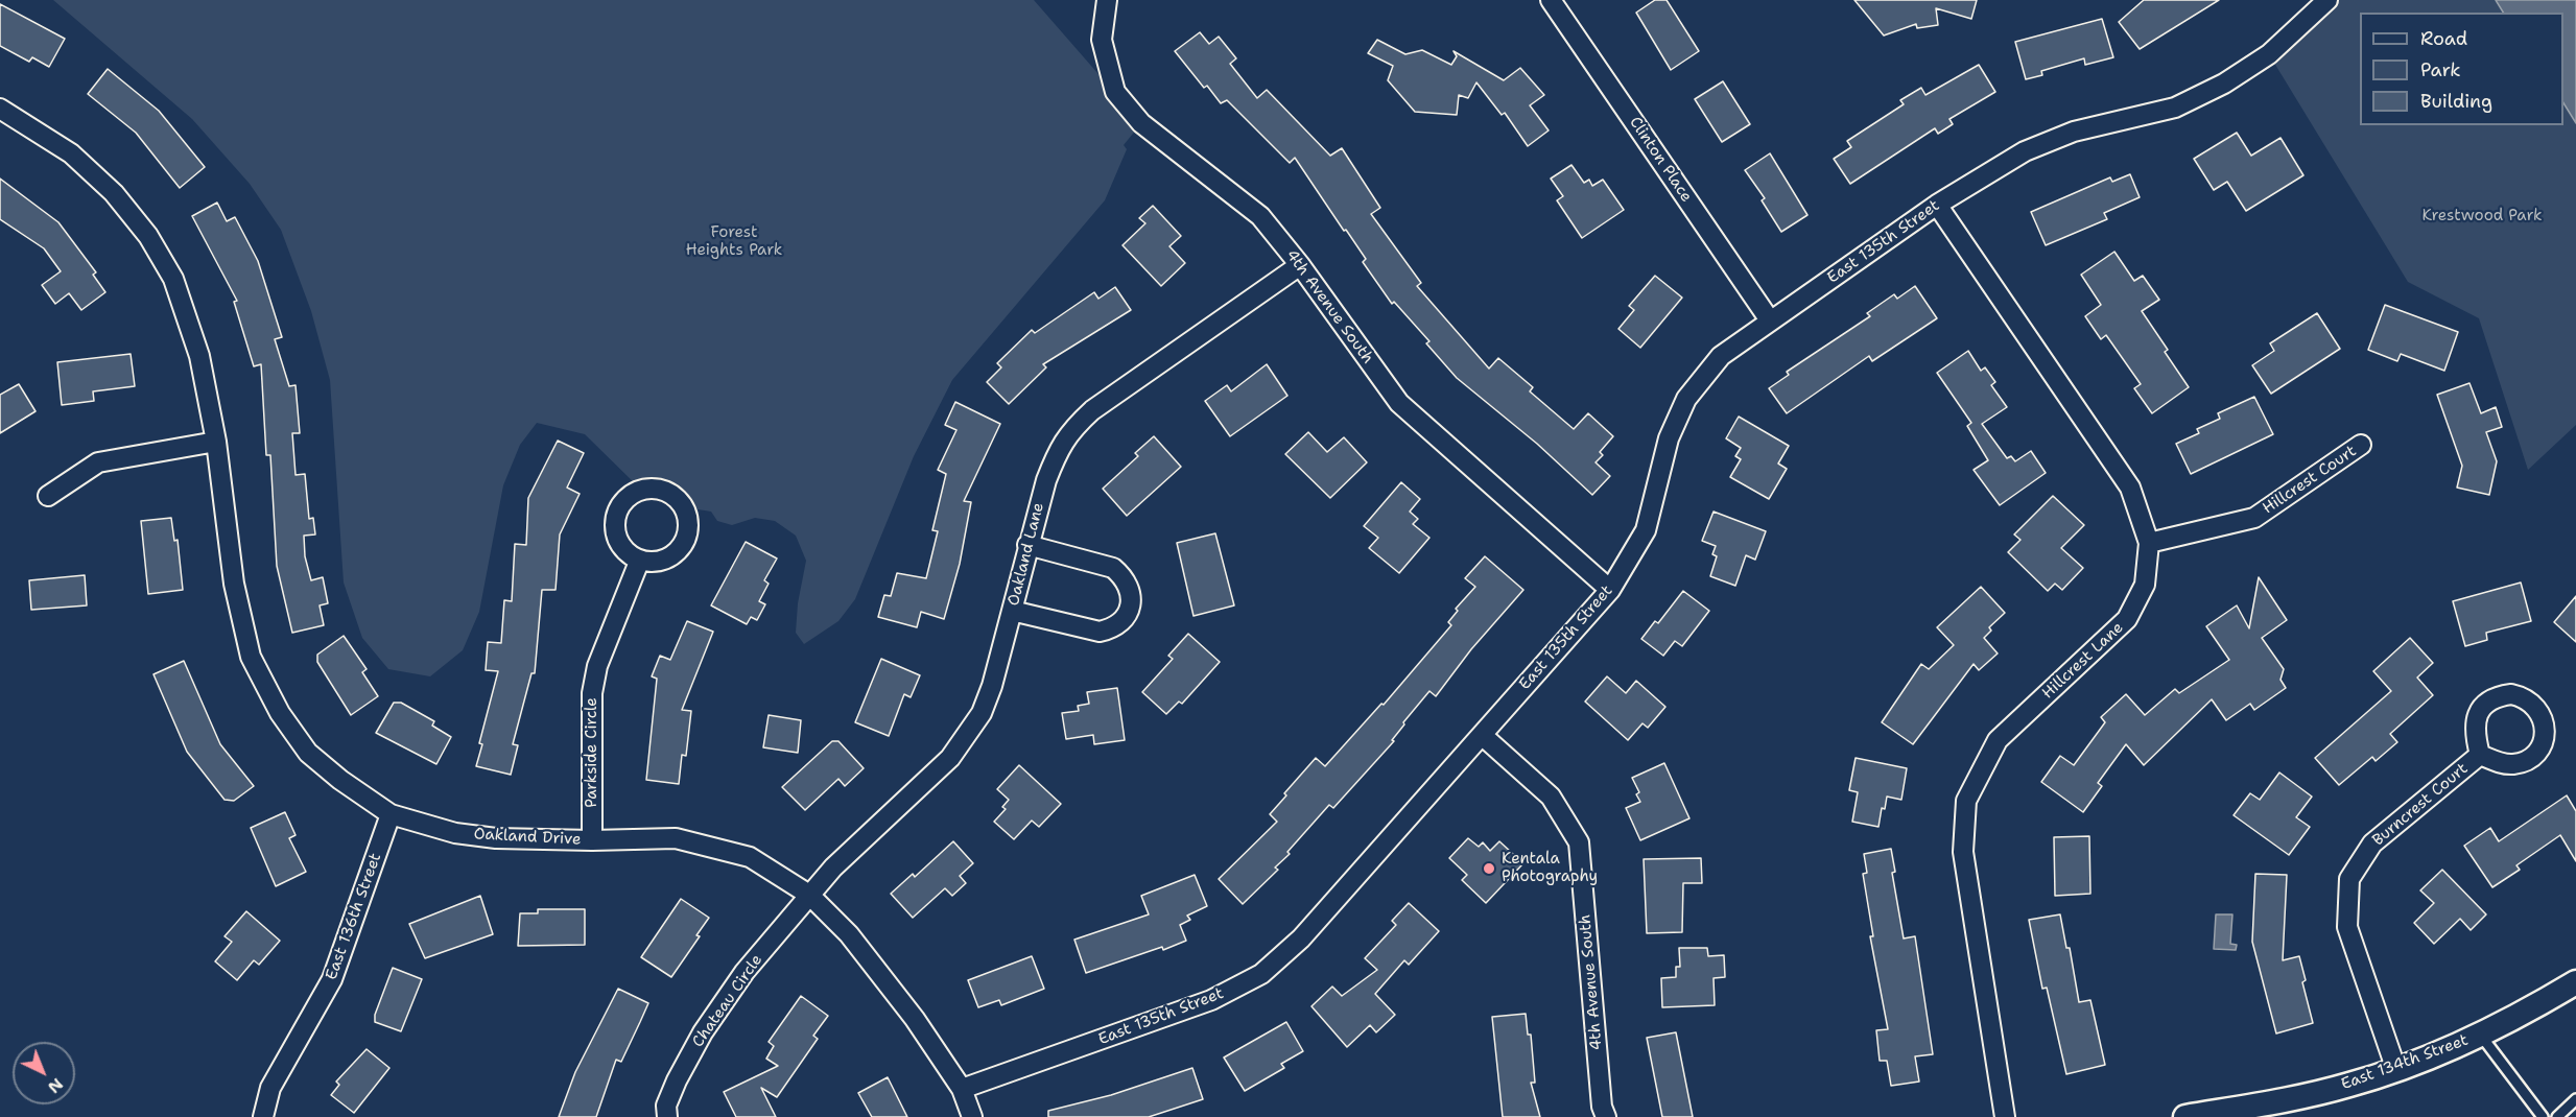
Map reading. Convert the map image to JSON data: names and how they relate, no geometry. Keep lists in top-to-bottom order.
{
  "streets": {
    "street": [
      "Clinton Place",
      "East 135th Street",
      "4th Avenue South",
      "Hillcrest Court",
      "Oakland Lane",
      "Hillcrest Lane",
      "Parkside Circle",
      "Burncrest Court",
      "Oakland Drive",
      "East 136th Street",
      "Chateau Circle",
      "East 134th Street"
    ]
  },
  "crossings": [
    ["Clinton Place", "East 135th Street"],
    ["East 135th Street", "4th Avenue South"],
    ["East 135th Street", "Hillcrest Lane"],
    ["East 135th Street", "Oakland Drive"],
    ["4th Avenue South", "Oakland Lane"],
    ["Hillcrest Court", "Hillcrest Lane"],
    ["Oakland Lane", "Oakland Drive"],
    ["Oakland Lane", "Chateau Circle"],
    ["Parkside Circle", "Oakland Drive"],
    ["Burncrest Court", "East 134th Street"],
    ["Oakland Drive", "East 136th Street"],
    ["Oakland Drive", "Chateau Circle"]
  ],
  "parks": ["Krestwood Park", "Forest Heights Park"],
  "places": ["Kentala Photography"],
  "legend": ["Road", "Park", "Building"],
  "north": "bottom right"
}
